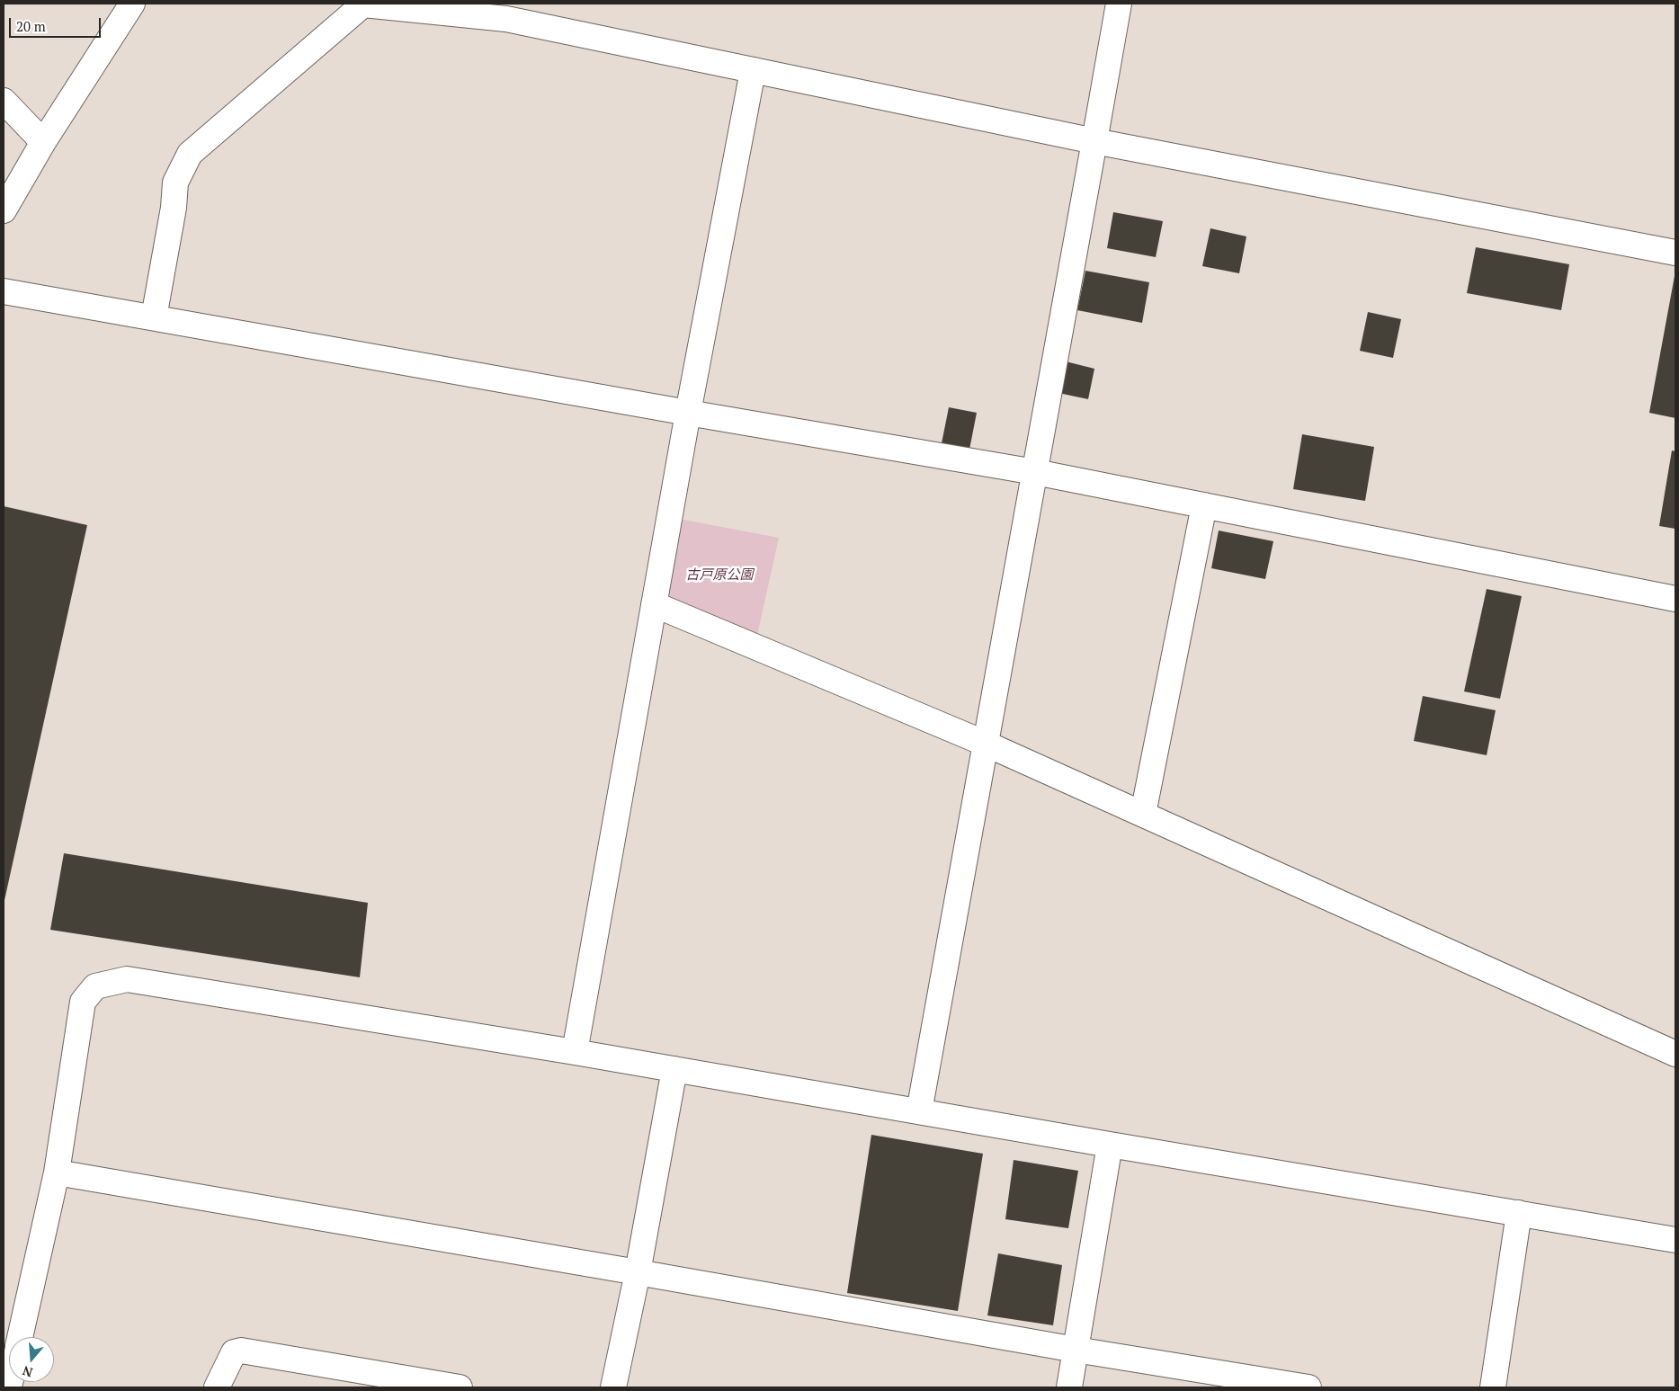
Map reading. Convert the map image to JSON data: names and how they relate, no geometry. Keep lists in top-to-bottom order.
{
  "parks": ["古戸原公園"],
  "scale_bar": "20 m",
  "north": "bottom"
}
